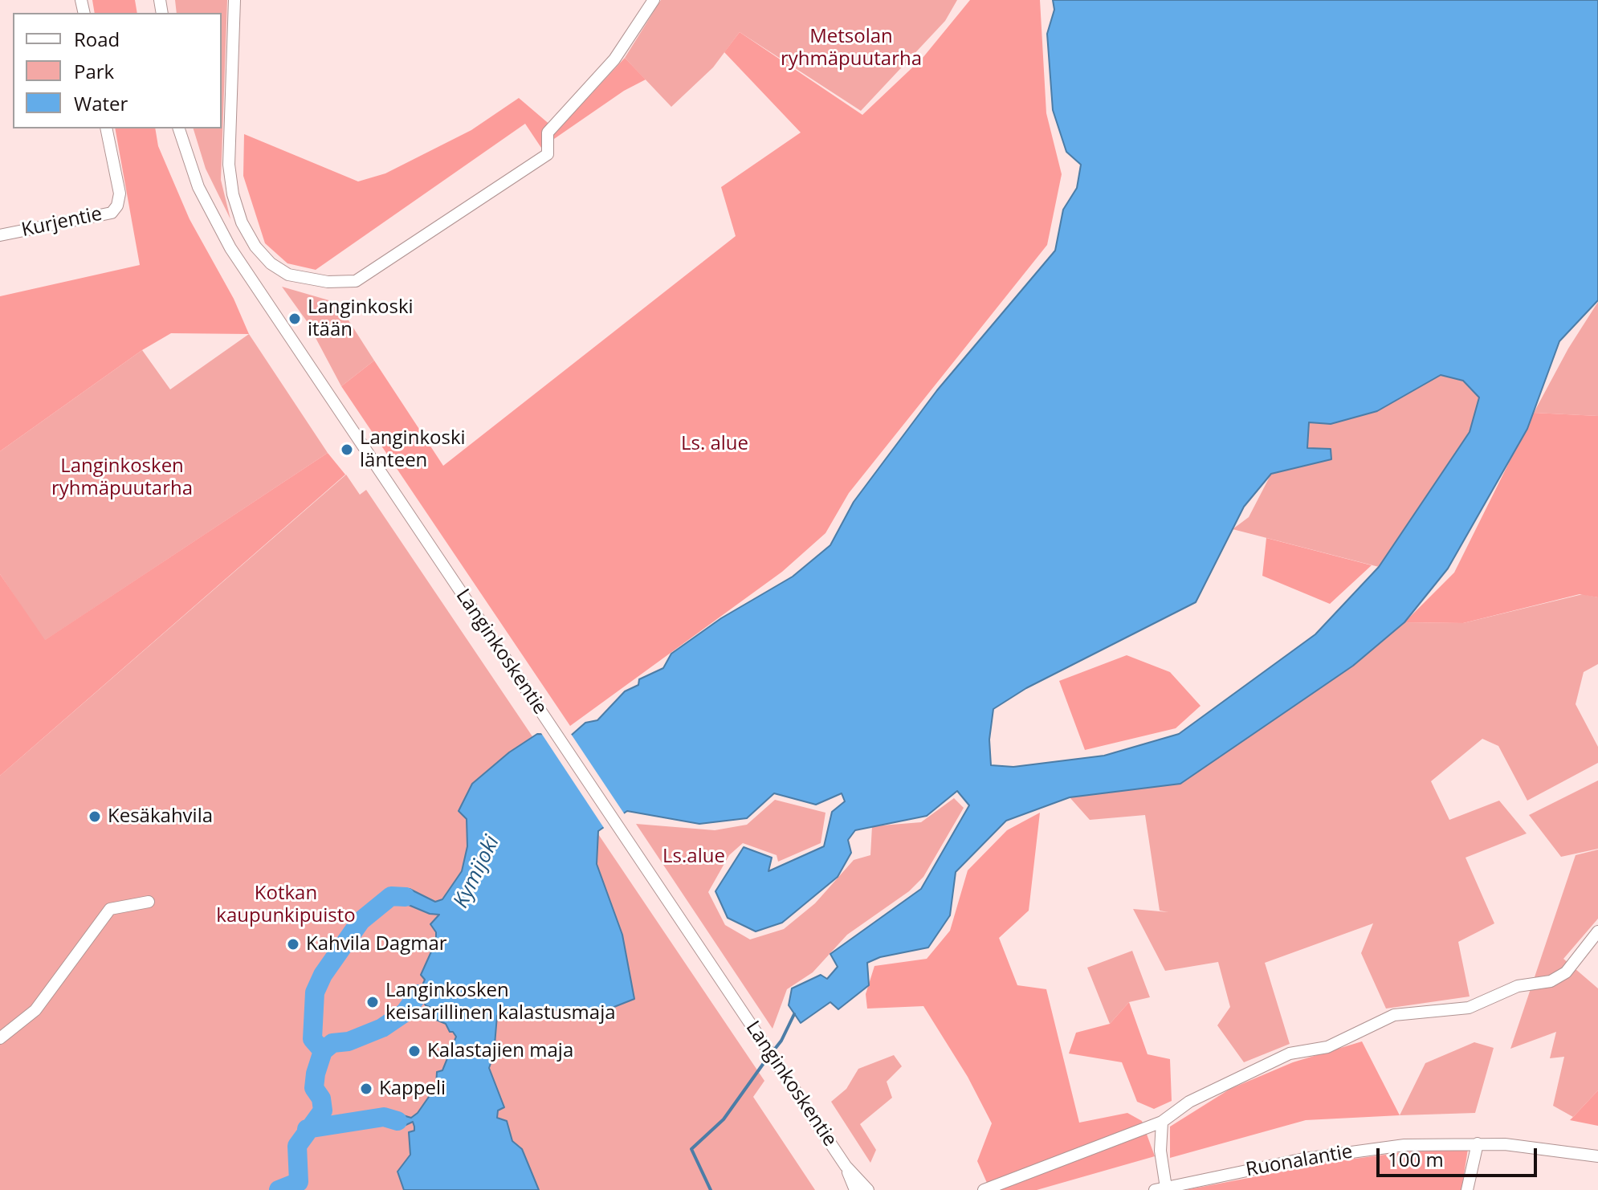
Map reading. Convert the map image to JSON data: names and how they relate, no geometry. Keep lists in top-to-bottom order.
{
  "streets": {
    "street": ["Kurjentie", "Langinkoskentie", "Ruonalantie"]
  },
  "water": ["Kymijoki"],
  "parks": [
    "Metsolan ryhmäpuutarha",
    "Ls. alue",
    "Langinkosken ryhmäpuutarha",
    "Ls.alue",
    "Kotkan kaupunkipuisto"
  ],
  "places": [
    "Langinkoski itään",
    "Langinkoski länteen",
    "Kesäkahvila",
    "Kahvila Dagmar",
    "Langinkosken keisarillinen kalastusmaja",
    "Kalastajien maja",
    "Kappeli"
  ],
  "legend": ["Road", "Park", "Water"],
  "scale_bar": "100 m"
}
